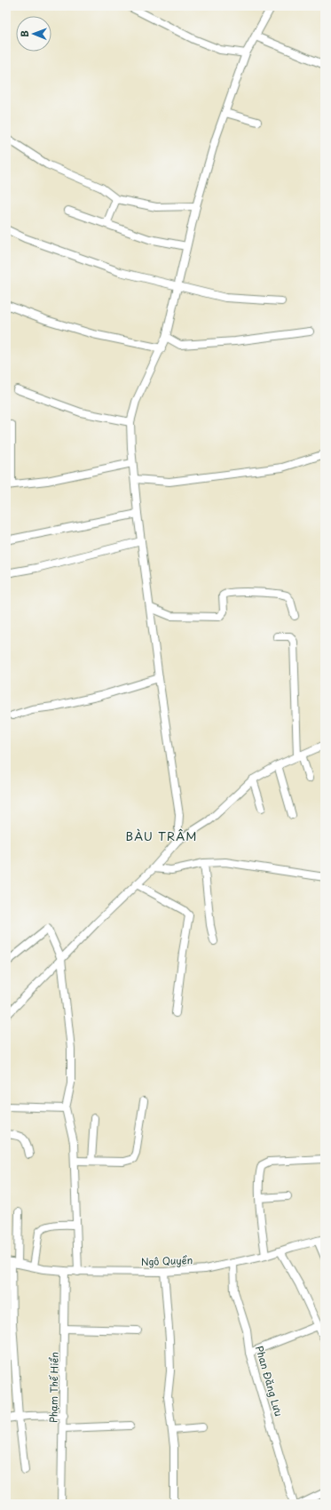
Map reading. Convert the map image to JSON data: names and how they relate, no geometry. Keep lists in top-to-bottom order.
{
  "streets": {
    "street": ["Ngô Quyền", "Phan Đăng Lưu", "Phạm Thế Hiển"]
  },
  "crossings": [
    ["Ngô Quyền", "Phan Đăng Lưu"],
    ["Ngô Quyền", "Phạm Thế Hiển"]
  ],
  "districts": ["BÀU TRÂM"],
  "north": "left"
}
